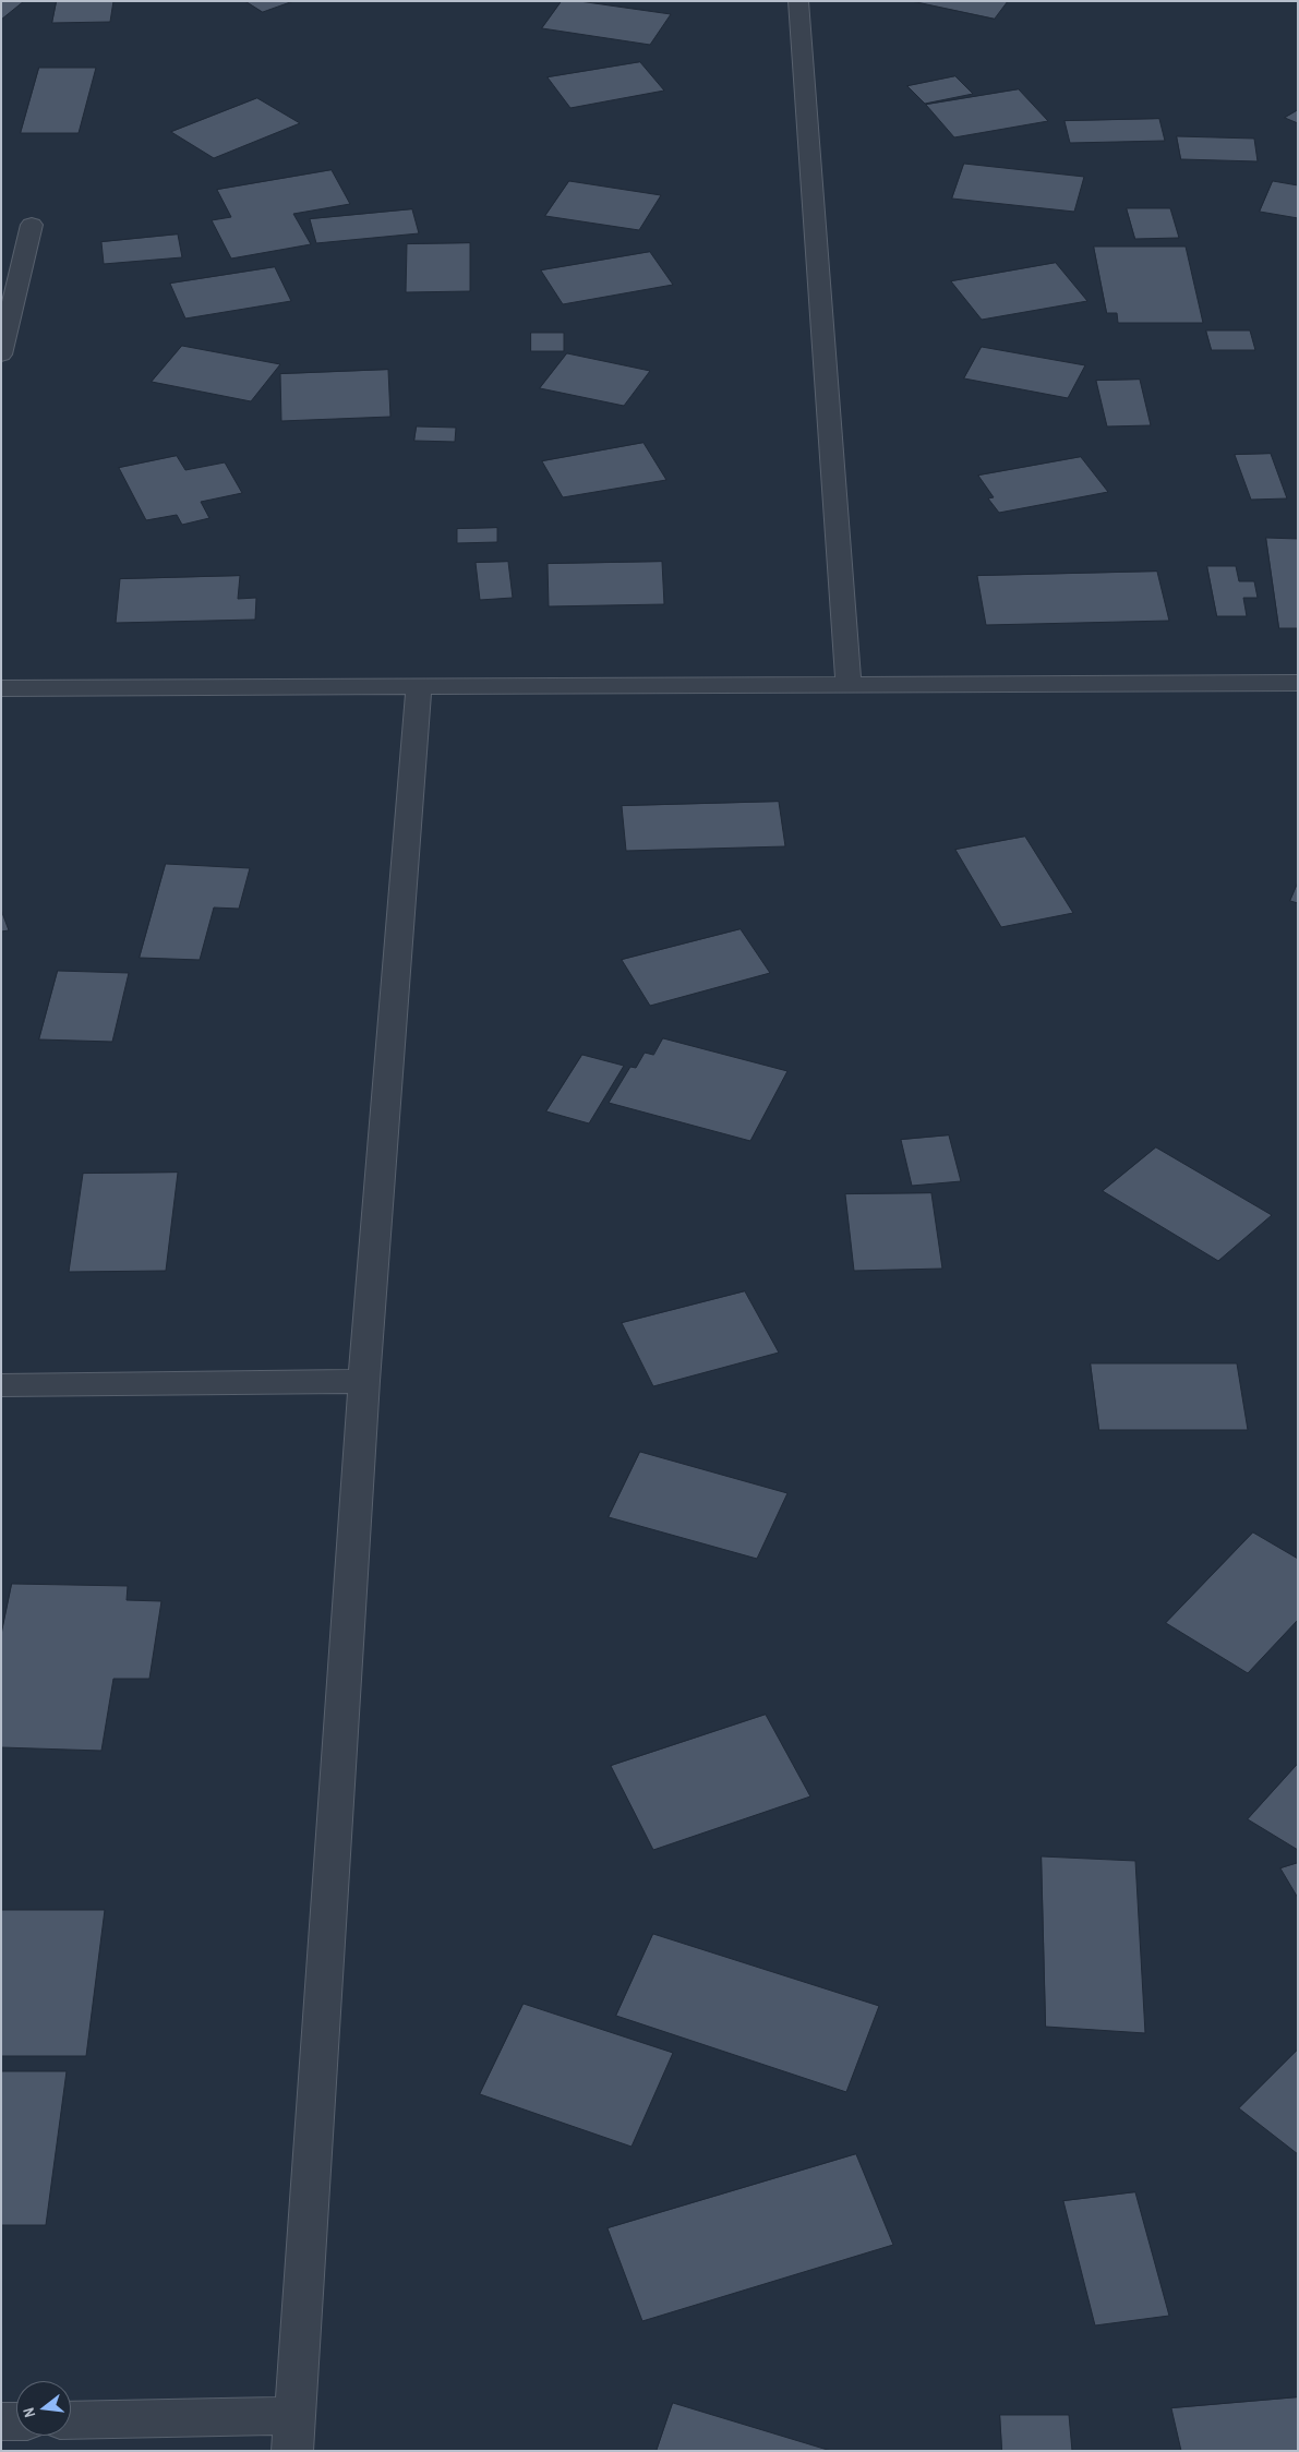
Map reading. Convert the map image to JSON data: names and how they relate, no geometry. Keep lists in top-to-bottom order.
{
  "north": "left"
}
